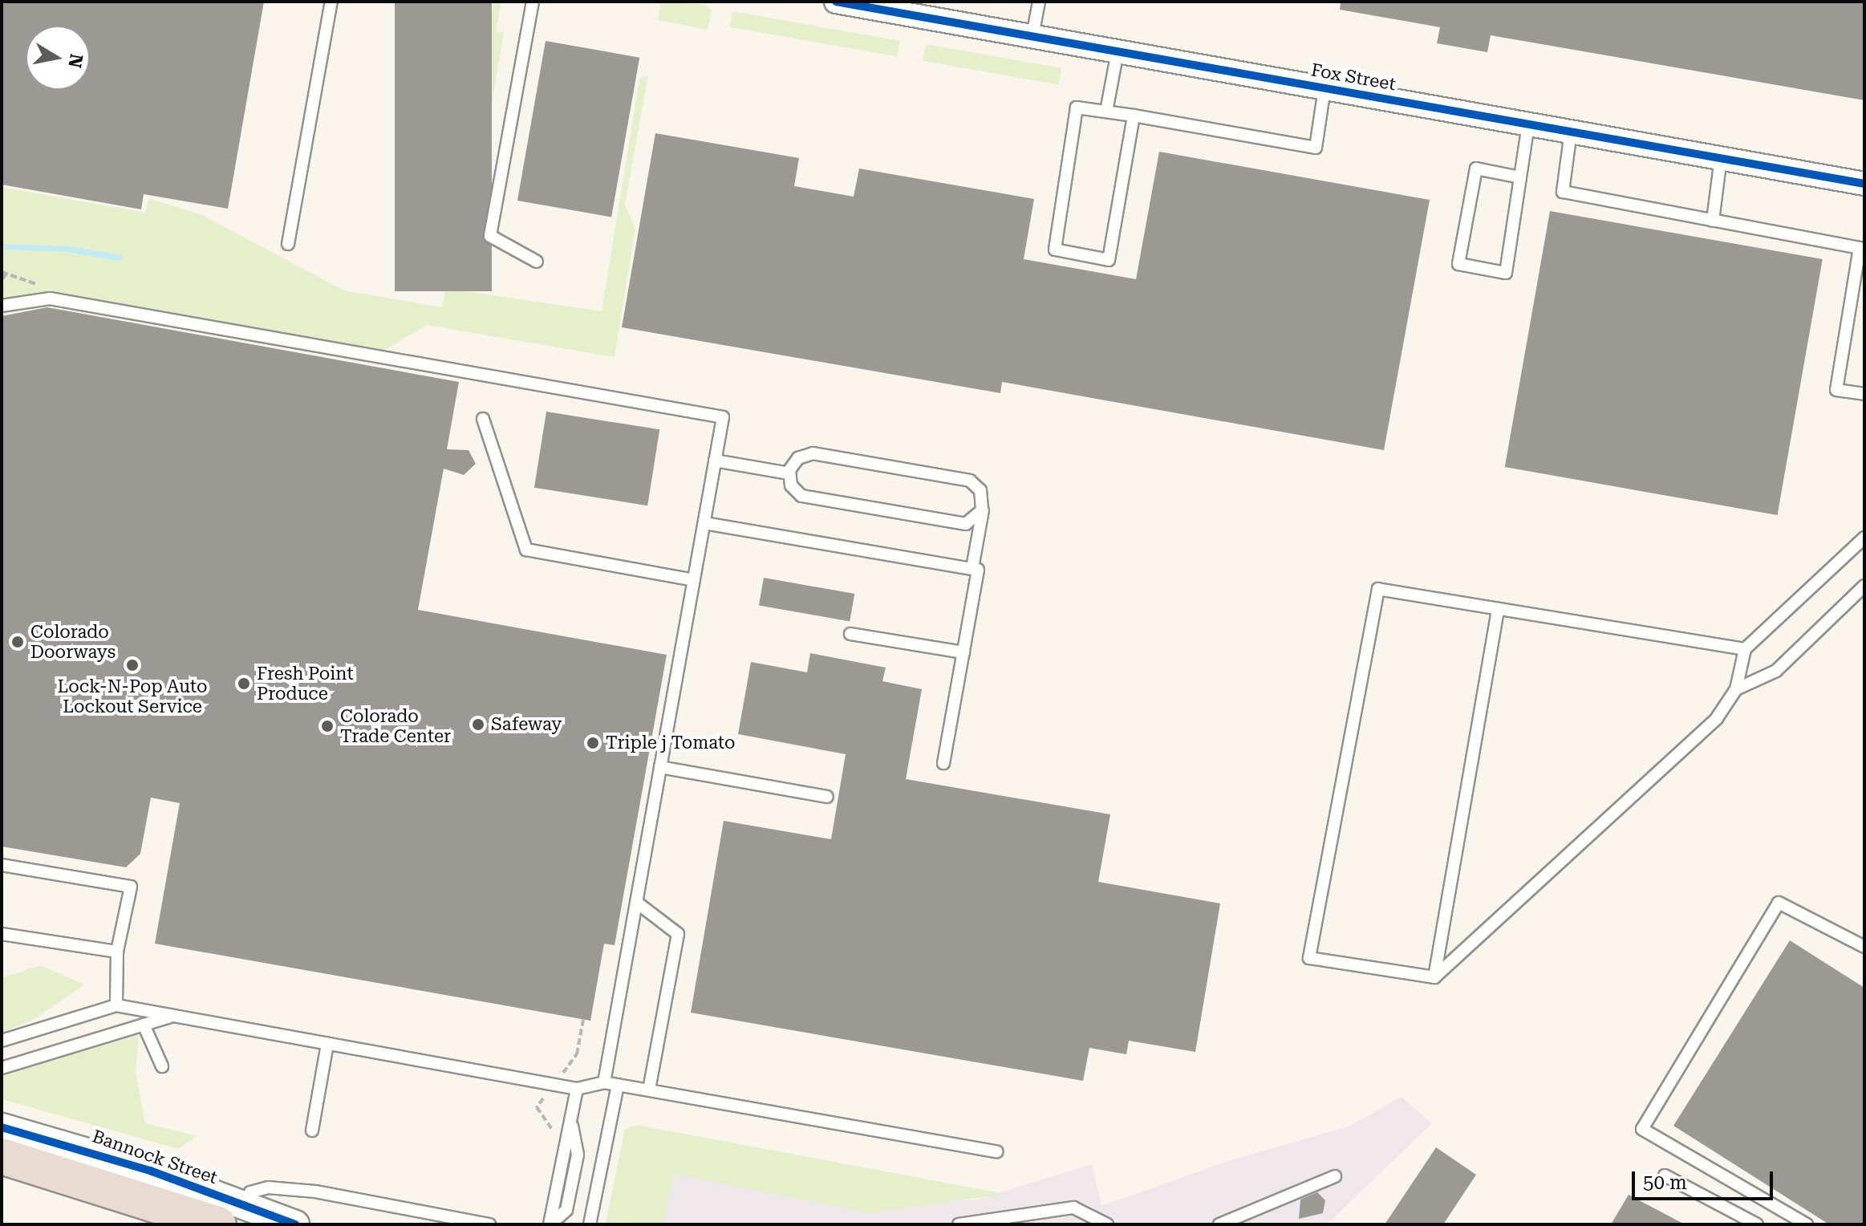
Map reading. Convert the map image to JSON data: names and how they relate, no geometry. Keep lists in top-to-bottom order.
{
  "streets": {
    "street": ["Fox Street", "Bannock Street"]
  },
  "places": [
    "Colorado Doorways",
    "Lock-N-Pop Auto Lockout Service",
    "Fresh Point Produce",
    "Safeway",
    "Colorado Trade Center",
    "Triple j Tomato"
  ],
  "scale_bar": "50 m",
  "north": "right"
}
